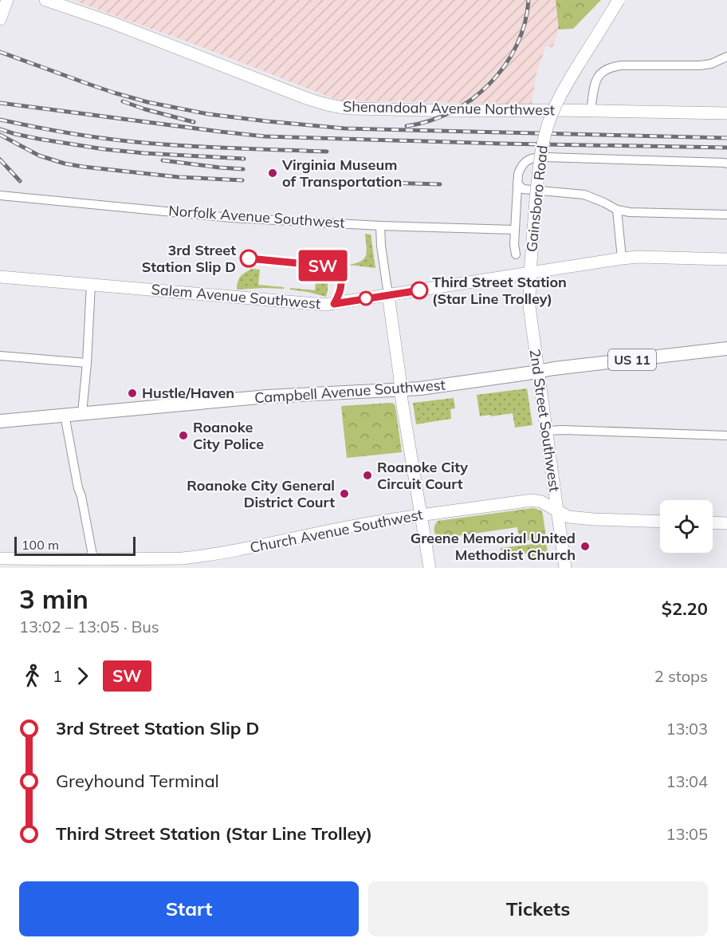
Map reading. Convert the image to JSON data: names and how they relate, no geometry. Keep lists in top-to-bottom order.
{
  "streets": {
    "main road": ["US 11", "Campbell Avenue Southwest"],
    "street": [
      "Shenandoah Avenue Northwest",
      "Gainsboro Road",
      "Norfolk Avenue Southwest",
      "Salem Avenue Southwest",
      "2nd Street Southwest",
      "Church Avenue Southwest"
    ]
  },
  "crossings": [
    ["Gainsboro Road", "Salem Avenue Southwest"],
    ["Gainsboro Road", "2nd Street Southwest"],
    ["Salem Avenue Southwest", "2nd Street Southwest"],
    ["Campbell Avenue Southwest", "2nd Street Southwest"],
    ["2nd Street Southwest", "Church Avenue Southwest"]
  ],
  "places": [
    "Virginia Museum of Transportation",
    "3rd Street Station Slip D",
    "Third Street Station (Star Line Trolley)",
    "Hustle/Haven",
    "Roanoke City Police",
    "Roanoke City Circuit Court",
    "Roanoke City General District Court",
    "Greene Memorial United Methodist Church"
  ],
  "lines": ["bus line SW"],
  "scale_bar": "100 m",
  "page": {
    "on_map": "SW",
    "scale": "100 m",
    "heading": ["3 min", "13:02 – 13:05 · Bus", "$2.20"],
    "legs": ["1", "SW", "2 stops"],
    "list": [
      {
        "name": "3rd Street Station Slip D",
        "value": "13:03"
      },
      {
        "name": "Greyhound Terminal",
        "value": "13:04"
      },
      {
        "name": "Third Street Station (Star Line Trolley)",
        "value": "13:05"
      }
    ],
    "buttons": ["Start", "Tickets"]
  }
}
